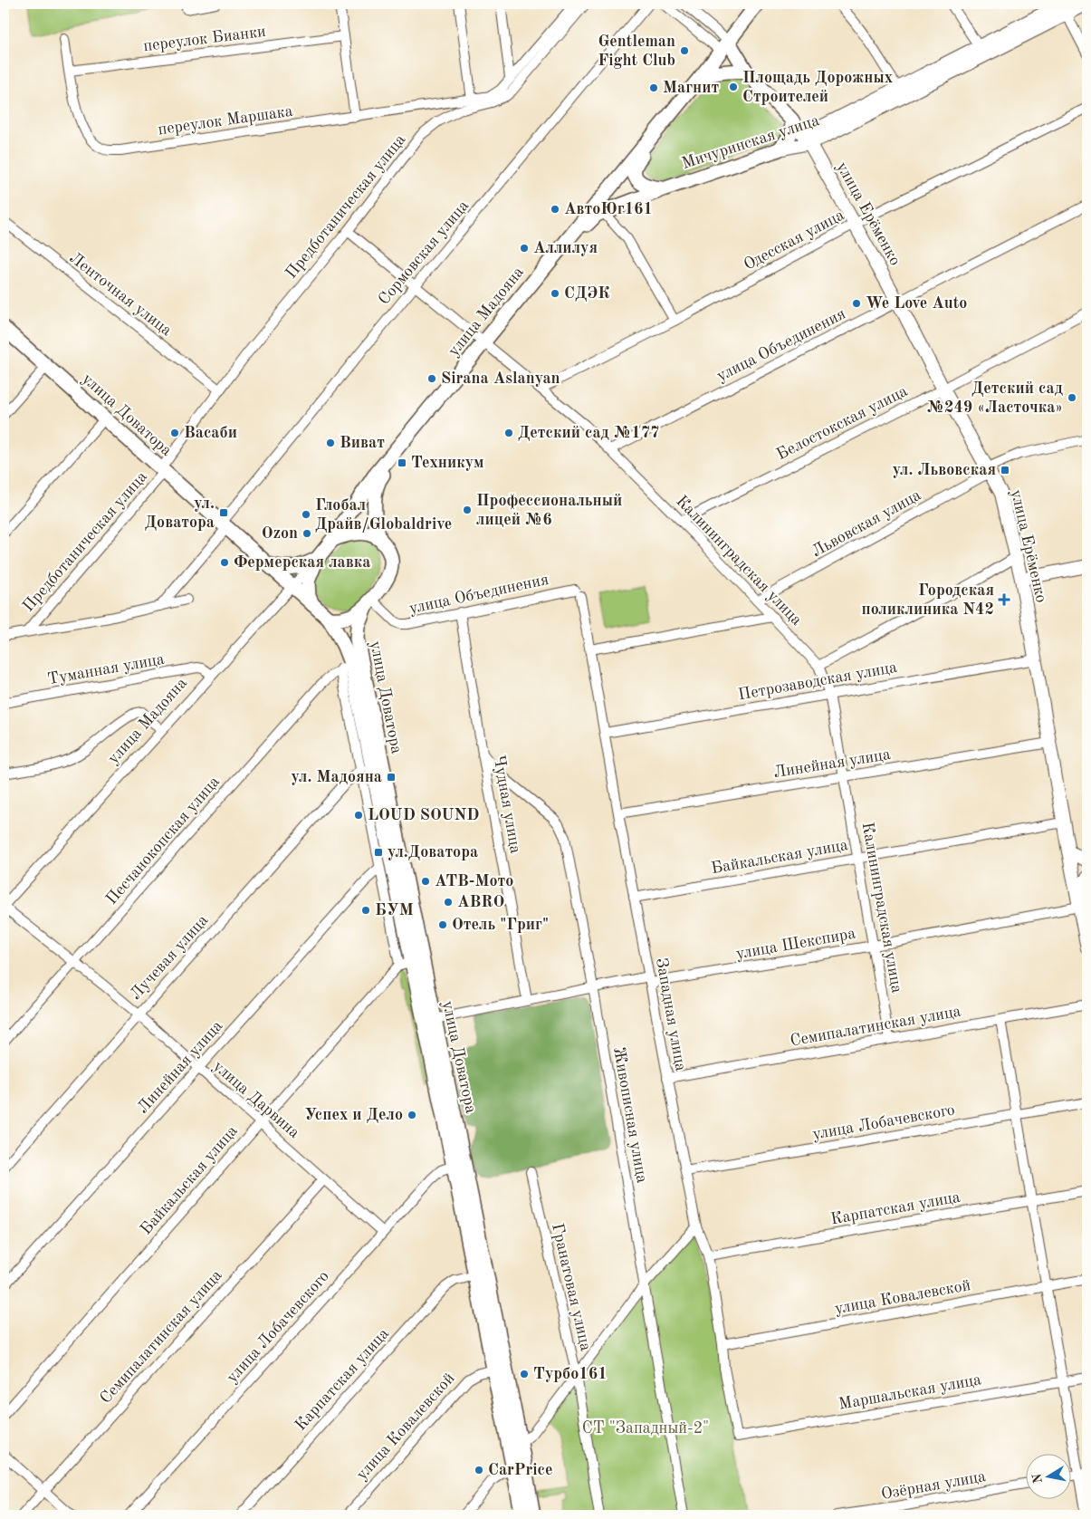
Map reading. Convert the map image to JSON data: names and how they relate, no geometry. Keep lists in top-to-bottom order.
{
  "streets": {
    "main road": [
      "Мичуринская улица",
      "улица Ерёменко",
      "улица Мадояна",
      "улица Доватора"
    ],
    "street": [
      "переулок Бианки",
      "переулок Маршака",
      "Предботаническая улица",
      "Одесская улица",
      "Сормовская улица",
      "Ленточная улица",
      "улица Объединения",
      "Белостокская улица",
      "Львовская улица",
      "Калининградская улица",
      "Туманная улица",
      "Петрозаводская улица",
      "Линейная улица",
      "Чудная улица",
      "Песчанокопская улица",
      "Байкальская улица",
      "улица Шекспира",
      "Лучевая улица",
      "Западная улица",
      "Семипалатинская улица",
      "улица Дарвина",
      "Живописная улица",
      "улица Лобачевского",
      "Карпатская улица",
      "Гранатовая улица",
      "улица Ковалевской",
      "Маршальская улица",
      "Озёрная улица"
    ]
  },
  "crossings": [
    ["переулок Бианки", "переулок Маршака"],
    ["Мичуринская улица", "улица Ерёменко"],
    ["Мичуринская улица", "улица Мадояна"],
    ["Предботаническая улица", "Ленточная улица"],
    ["Предботаническая улица", "улица Доватора"],
    ["Предботаническая улица", "Калининградская улица"],
    ["улица Ерёменко", "Одесская улица"],
    ["улица Ерёменко", "улица Объединения"],
    ["улица Ерёменко", "Белостокская улица"],
    ["улица Ерёменко", "Львовская улица"],
    ["улица Ерёменко", "Петрозаводская улица"],
    ["улица Ерёменко", "Линейная улица"],
    ["улица Ерёменко", "Байкальская улица"],
    ["улица Ерёменко", "улица Шекспира"],
    ["Одесская улица", "Калининградская улица"],
    ["Сормовская улица", "улица Доватора"],
    ["Сормовская улица", "Калининградская улица"],
    ["улица Мадояна", "улица Объединения"],
    ["улица Мадояна", "улица Доватора"],
    ["улица Мадояна", "Калининградская улица"],
    ["улица Мадояна", "Туманная улица"],
    ["улица Мадояна", "улица Дарвина"],
    ["улица Объединения", "улица Доватора"],
    ["улица Объединения", "Калининградская улица"],
    ["улица Объединения", "Чудная улица"],
    ["улица Объединения", "Западная улица"],
    ["улица Доватора", "Линейная улица"],
    ["улица Доватора", "Песчанокопская улица"],
    ["улица Доватора", "Байкальская улица"],
    ["улица Доватора", "улица Шекспира"],
    ["улица Доватора", "Лучевая улица"],
    ["улица Доватора", "улица Лобачевского"],
    ["улица Доватора", "Карпатская улица"],
    ["улица Доватора", "улица Ковалевской"],
    ["Белостокская улица", "Калининградская улица"],
    ["Львовская улица", "Калининградская улица"],
    ["Калининградская улица", "Петрозаводская улица"],
    ["Калининградская улица", "Линейная улица"],
    ["Калининградская улица", "Байкальская улица"],
    ["Калининградская улица", "улица Шекспира"],
    ["Калининградская улица", "Семипалатинская улица"],
    ["Петрозаводская улица", "Западная улица"],
    ["Линейная улица", "Западная улица"],
    ["Линейная улица", "улица Дарвина"],
    ["Чудная улица", "улица Шекспира"],
    ["Чудная улица", "Живописная улица"],
    ["Песчанокопская улица", "улица Дарвина"],
    ["Байкальская улица", "Западная улица"],
    ["Байкальская улица", "улица Дарвина"],
    ["улица Шекспира", "Западная улица"],
    ["улица Шекспира", "Живописная улица"],
    ["Лучевая улица", "улица Дарвина"],
    ["Западная улица", "Семипалатинская улица"],
    ["Западная улица", "улица Лобачевского"],
    ["Западная улица", "Карпатская улица"],
    ["Западная улица", "улица Ковалевской"],
    ["Западная улица", "Маршальская улица"],
    ["Семипалатинская улица", "улица Дарвина"],
    ["улица Дарвина", "улица Лобачевского"]
  ],
  "parks": ["СТ \"Западный-2\""],
  "places": {
    "other": [
      "Gentleman Fight Club",
      "Площадь Дорожных Строителей",
      "Магнит",
      "АвтоЮг161",
      "Аллилуя",
      "СДЭК",
      "We Love Auto",
      "Sirana Aslanyan",
      "Детский сад №249 «Ласточка»",
      "Васаби",
      "Детский сад №177",
      "Виват",
      "Профессиональный лицей №6",
      "Глобал Драйв/Globaldrive",
      "Ozon",
      "Фермерская лавка",
      "LOUD SOUND",
      "АТВ-Мото",
      "ABRO",
      "БУМ",
      "Отель \"Григ\"",
      "Успех и Дело",
      "Турбо161",
      "CarPrice"
    ],
    "transit": [
      "Техникум",
      "ул. Львовская",
      "ул. Доватора",
      "ул. Мадояна",
      "ул.Доватора"
    ],
    "health": ["Городская поликлиника N42"]
  },
  "north": "left"
}
